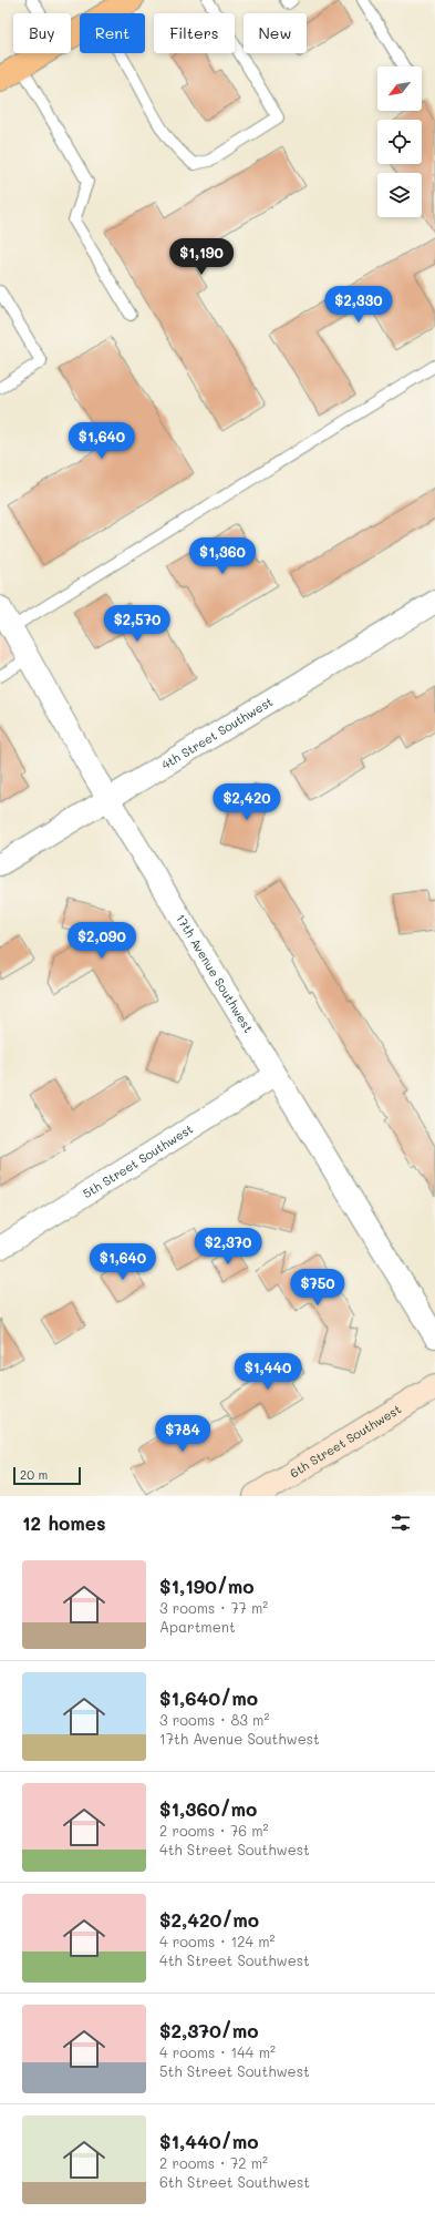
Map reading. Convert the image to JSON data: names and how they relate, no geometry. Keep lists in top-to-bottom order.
{
  "streets": {
    "street": [
      "4th Street Southwest",
      "17th Avenue Southwest",
      "5th Street Southwest",
      "6th Street Southwest"
    ]
  },
  "crossings": [
    ["4th Street Southwest", "17th Avenue Southwest"],
    ["17th Avenue Southwest", "5th Street Southwest"]
  ],
  "scale_bar": "20 m",
  "north": "bottom left",
  "page": {
    "chip": [
      "Buy",
      "Rent",
      "Filters",
      "New"
    ],
    "price": [
      "$1,190",
      "$2,330",
      "$1,640",
      "$1,360",
      "$2,570",
      "$2,420",
      "$2,090",
      "$2,370",
      "$1,640",
      "$750",
      "$1,440",
      "$784"
    ],
    "scale": "20 m",
    "heading": "12 homes",
    "list": [
      {
        "name": "$1,190/mo",
        "note": "3 rooms · 77 m² · Apartment"
      },
      {
        "name": "$1,640/mo",
        "note": "3 rooms · 83 m² · 17th Avenue Southwest"
      },
      {
        "name": "$1,360/mo",
        "note": "2 rooms · 76 m² · 4th Street Southwest"
      },
      {
        "name": "$2,420/mo",
        "note": "4 rooms · 124 m² · 4th Street Southwest"
      },
      {
        "name": "$2,370/mo",
        "note": "4 rooms · 144 m² · 5th Street Southwest"
      },
      {
        "name": "$1,440/mo",
        "note": "2 rooms · 72 m² · 6th Street Southwest"
      }
    ]
  }
}
